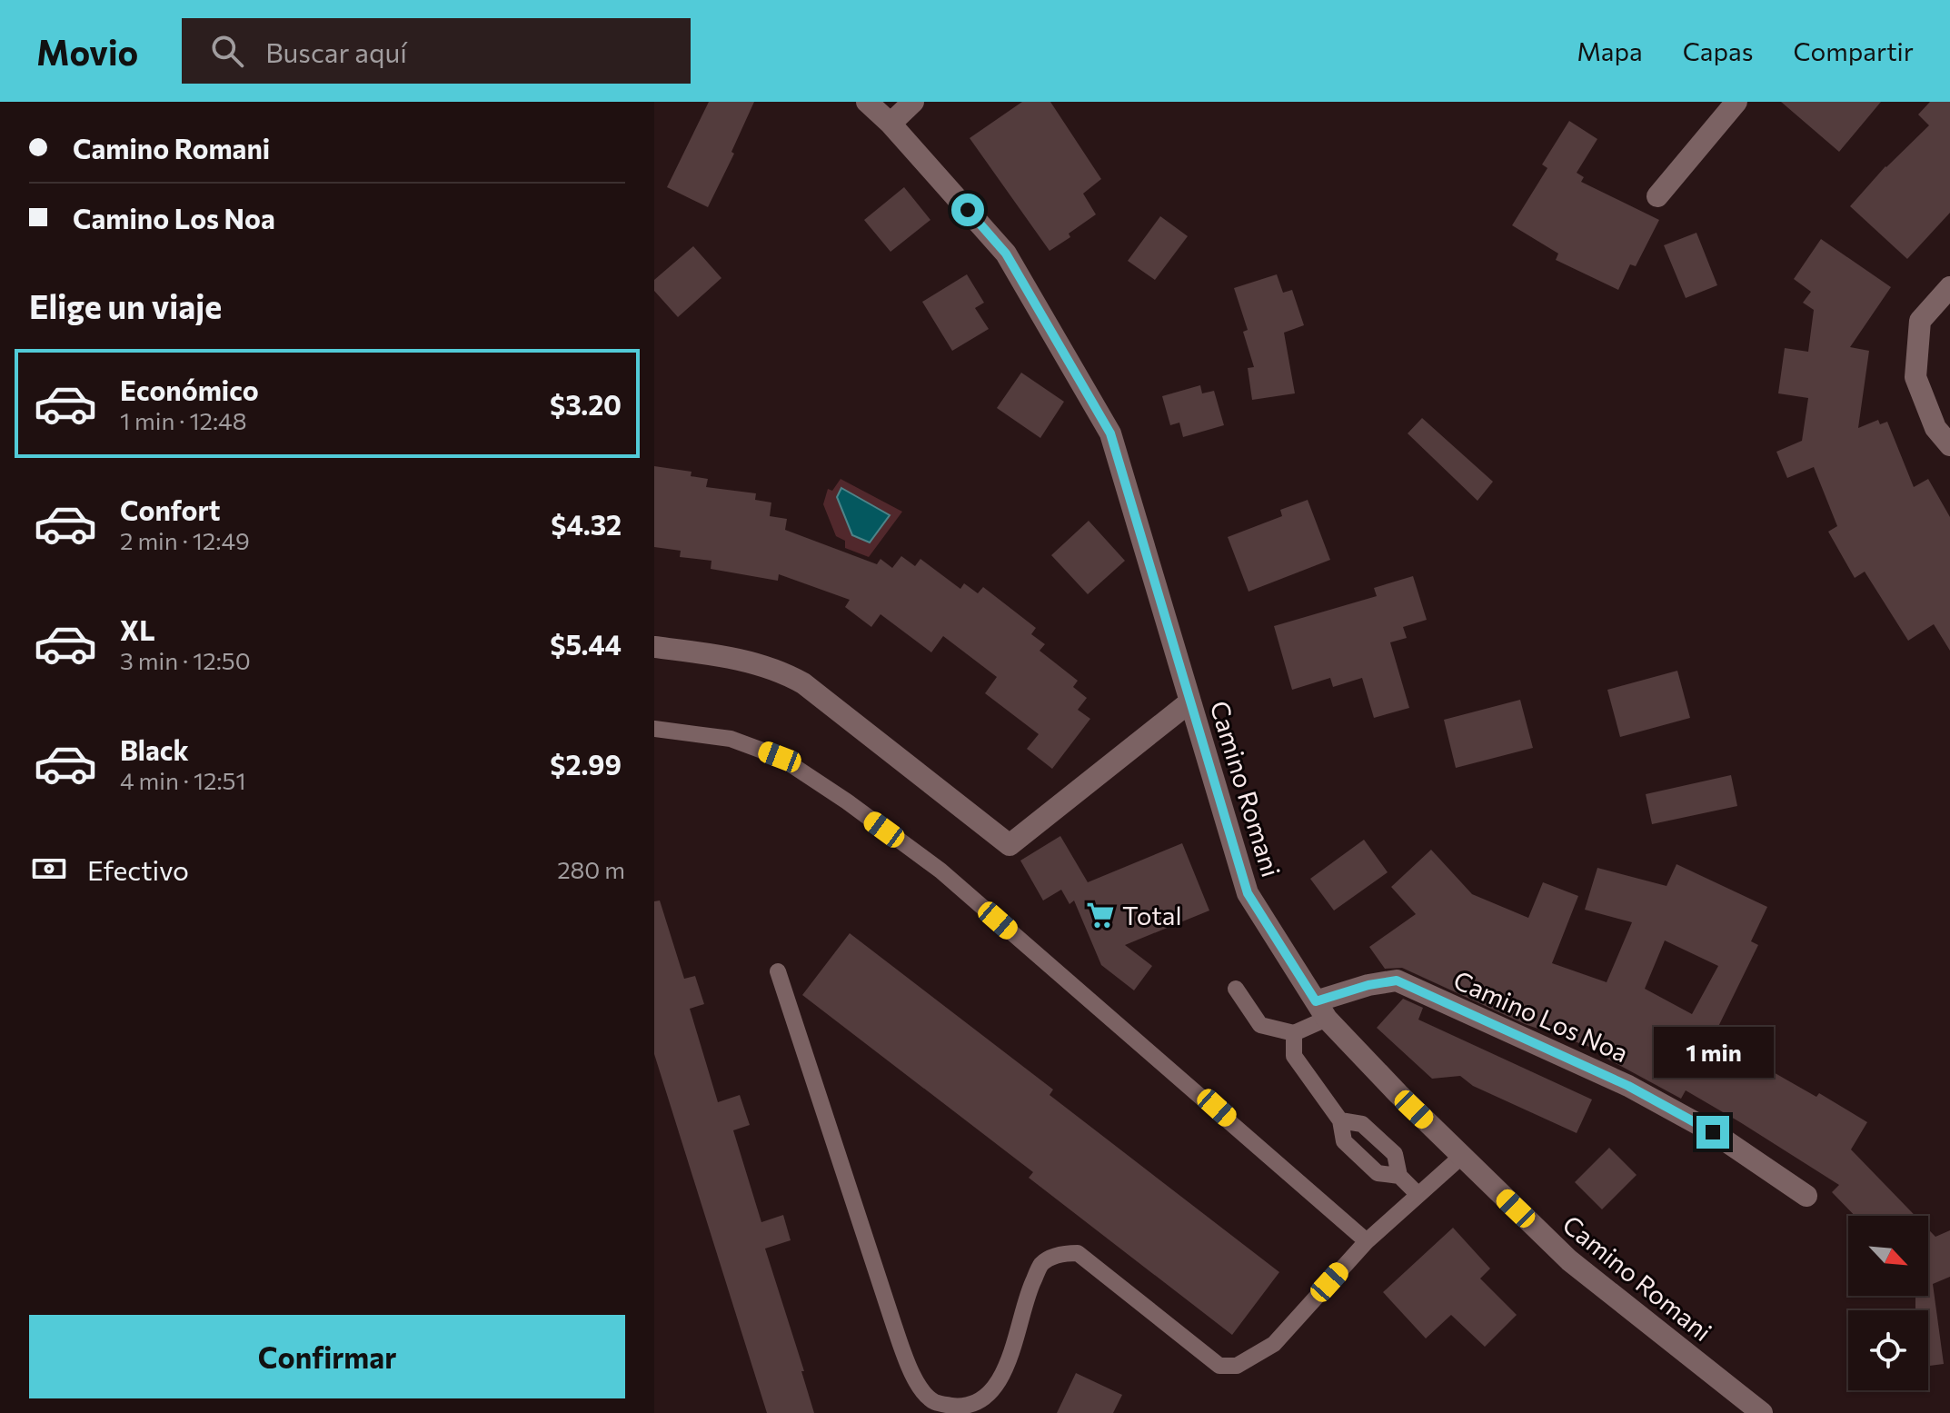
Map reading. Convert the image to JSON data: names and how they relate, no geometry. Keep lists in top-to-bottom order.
{
  "streets": {
    "street": ["Camino Romani", "Camino Los Noa"]
  },
  "crossings": [
    ["Camino Romani", "Camino Los Noa"]
  ],
  "places": {
    "supermarket": ["Total"]
  },
  "north": "bottom right",
  "page": {
    "header": "Movio",
    "search": "Buscar aquí",
    "nav": ["Mapa", "Capas", "Compartir"],
    "banner": ["Camino Romani", "Camino Los Noa"],
    "heading": "Elige un viaje",
    "list": [
      {
        "name": "Económico",
        "note": "1 min · 12:48",
        "value": "$3.20"
      },
      {
        "name": "Confort",
        "note": "2 min · 12:49",
        "value": "$4.32"
      },
      {
        "name": "XL",
        "note": "3 min · 12:50",
        "value": "$5.44"
      },
      {
        "name": "Black",
        "note": "4 min · 12:51",
        "value": "$2.99"
      }
    ],
    "pay": ["Efectivo", "280 m"],
    "bubble": "1 min",
    "buttons": "Confirmar"
  }
}
